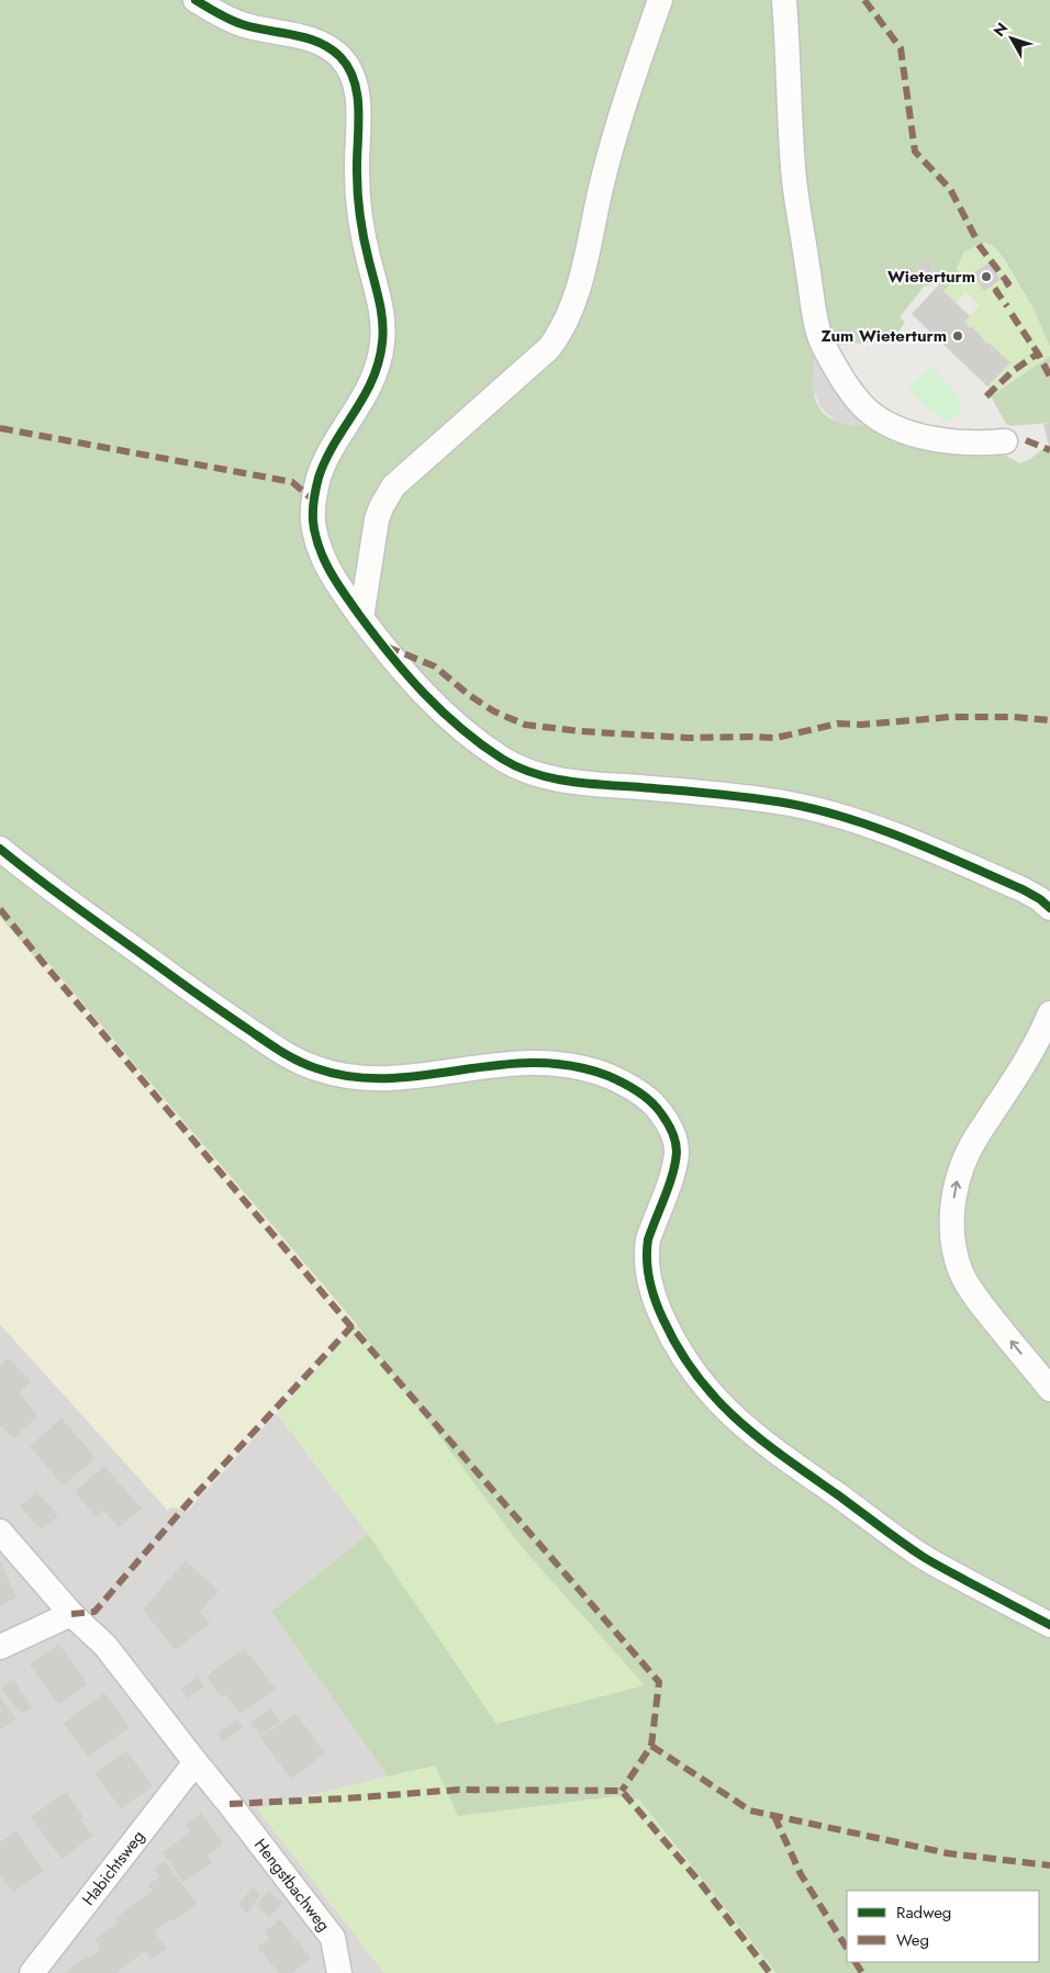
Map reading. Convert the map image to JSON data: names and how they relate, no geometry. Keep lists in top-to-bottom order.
{
  "streets": {
    "street": ["Habichtsweg", "Hengstbachweg"]
  },
  "crossings": [
    ["Habichtsweg", "Hengstbachweg"]
  ],
  "places": ["Wieterturm", "Zum Wieterturm"],
  "legend": ["Radweg", "Weg"],
  "north": "top left"
}
